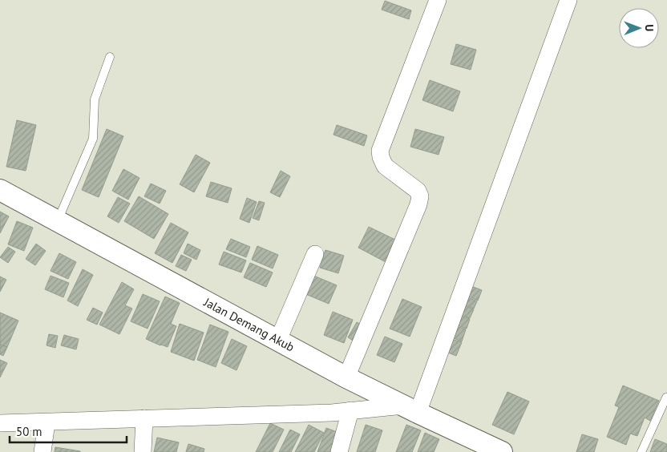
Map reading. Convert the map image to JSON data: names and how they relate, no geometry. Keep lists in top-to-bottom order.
{
  "streets": {
    "street": ["Jalan Demang Akub"]
  },
  "scale_bar": "50 m",
  "north": "right"
}
